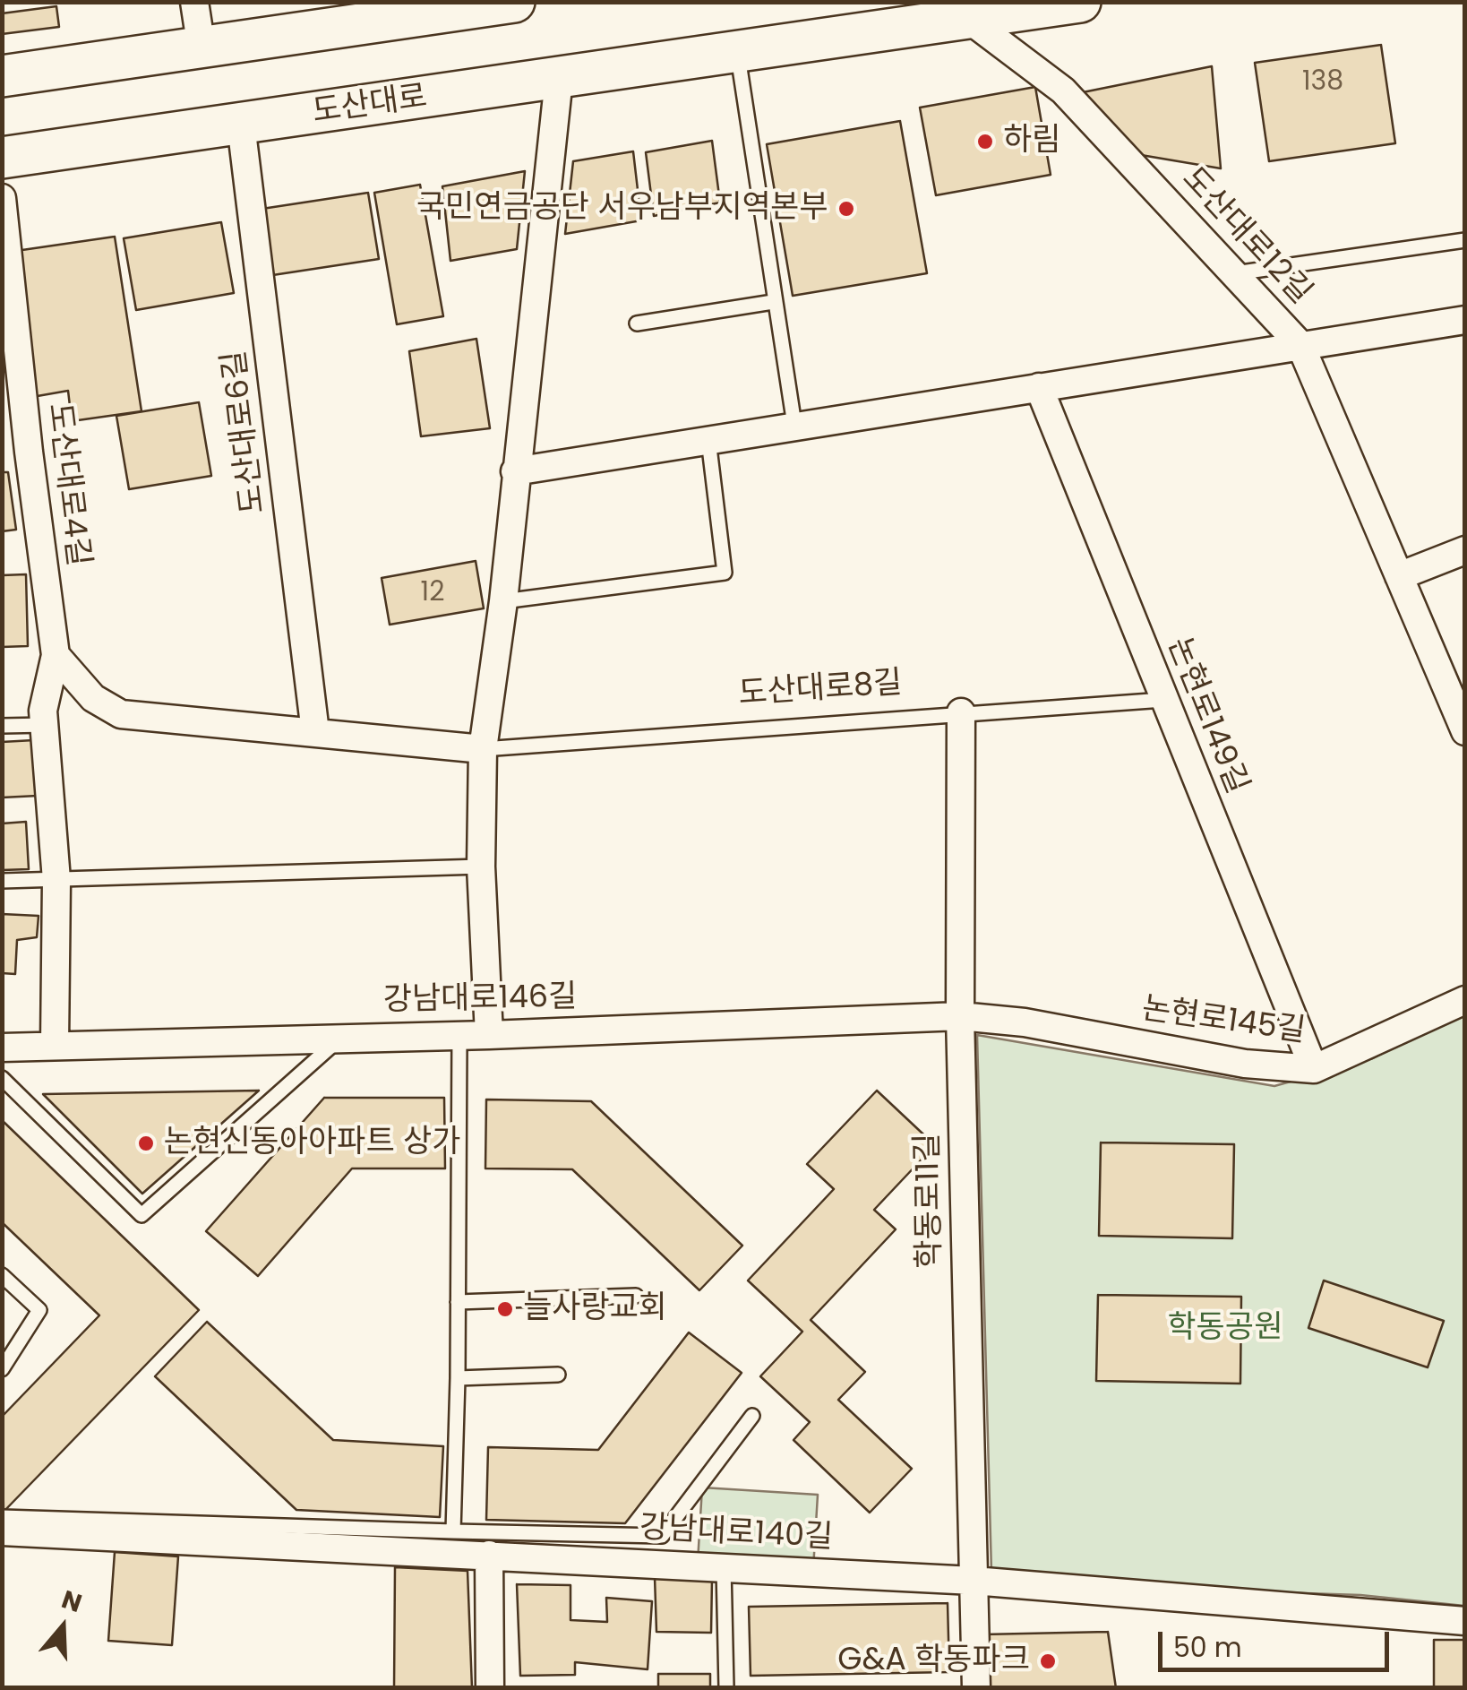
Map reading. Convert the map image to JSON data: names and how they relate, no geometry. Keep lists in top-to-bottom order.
{
  "streets": {
    "main road": ["도산대로"],
    "street": [
      "도산대로12길",
      "도산대로6길",
      "도산대로4길",
      "도산대로8길",
      "논현로149길",
      "강남대로146길",
      "논현로145길",
      "학동로11길",
      "강남대로140길"
    ]
  },
  "crossings": [
    ["도산대로", "도산대로12길"],
    ["도산대로", "도산대로6길"],
    ["도산대로6길", "도산대로8길"],
    ["도산대로4길", "도산대로8길"],
    ["도산대로4길", "강남대로146길"],
    ["도산대로8길", "논현로149길"],
    ["도산대로8길", "학동로11길"],
    ["논현로149길", "논현로145길"],
    ["강남대로146길", "논현로145길"],
    ["강남대로146길", "학동로11길"],
    ["논현로145길", "학동로11길"],
    ["학동로11길", "강남대로140길"]
  ],
  "parks": ["학동공원"],
  "places": [
    "하림",
    "국민연금공단 서우남부지역본부",
    "논현신동아아파트 상가",
    "늘사랑교회",
    "G&A 학동파크"
  ],
  "house_numbers": ["138", "12"],
  "scale_bar": "50 m",
  "north": "top"
}
